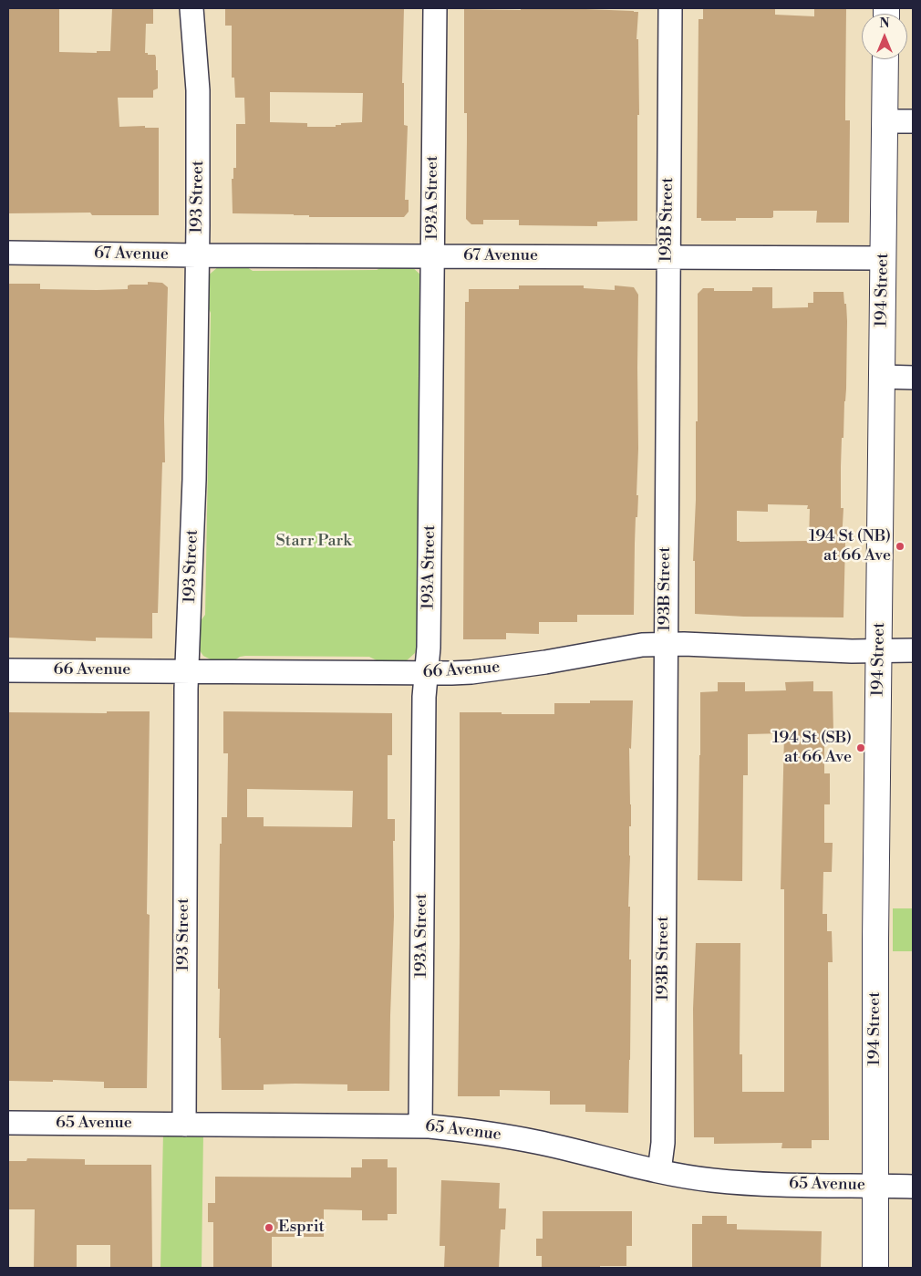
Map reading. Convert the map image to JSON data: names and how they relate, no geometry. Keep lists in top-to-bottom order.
{
  "streets": {
    "street": [
      "193 Street",
      "193A Street",
      "193B Street",
      "67 Avenue",
      "194 Street",
      "66 Avenue",
      "65 Avenue"
    ]
  },
  "crossings": [
    ["193 Street", "67 Avenue"],
    ["193 Street", "66 Avenue"],
    ["193 Street", "65 Avenue"],
    ["193A Street", "67 Avenue"],
    ["193A Street", "66 Avenue"],
    ["193A Street", "65 Avenue"],
    ["193B Street", "67 Avenue"],
    ["193B Street", "66 Avenue"],
    ["193B Street", "65 Avenue"],
    ["67 Avenue", "194 Street"],
    ["194 Street", "66 Avenue"],
    ["194 Street", "65 Avenue"]
  ],
  "parks": ["Starr Park"],
  "places": ["194 St (NB) at 66 Ave", "194 St (SB) at 66 Ave", "Esprit"],
  "north": "top"
}
